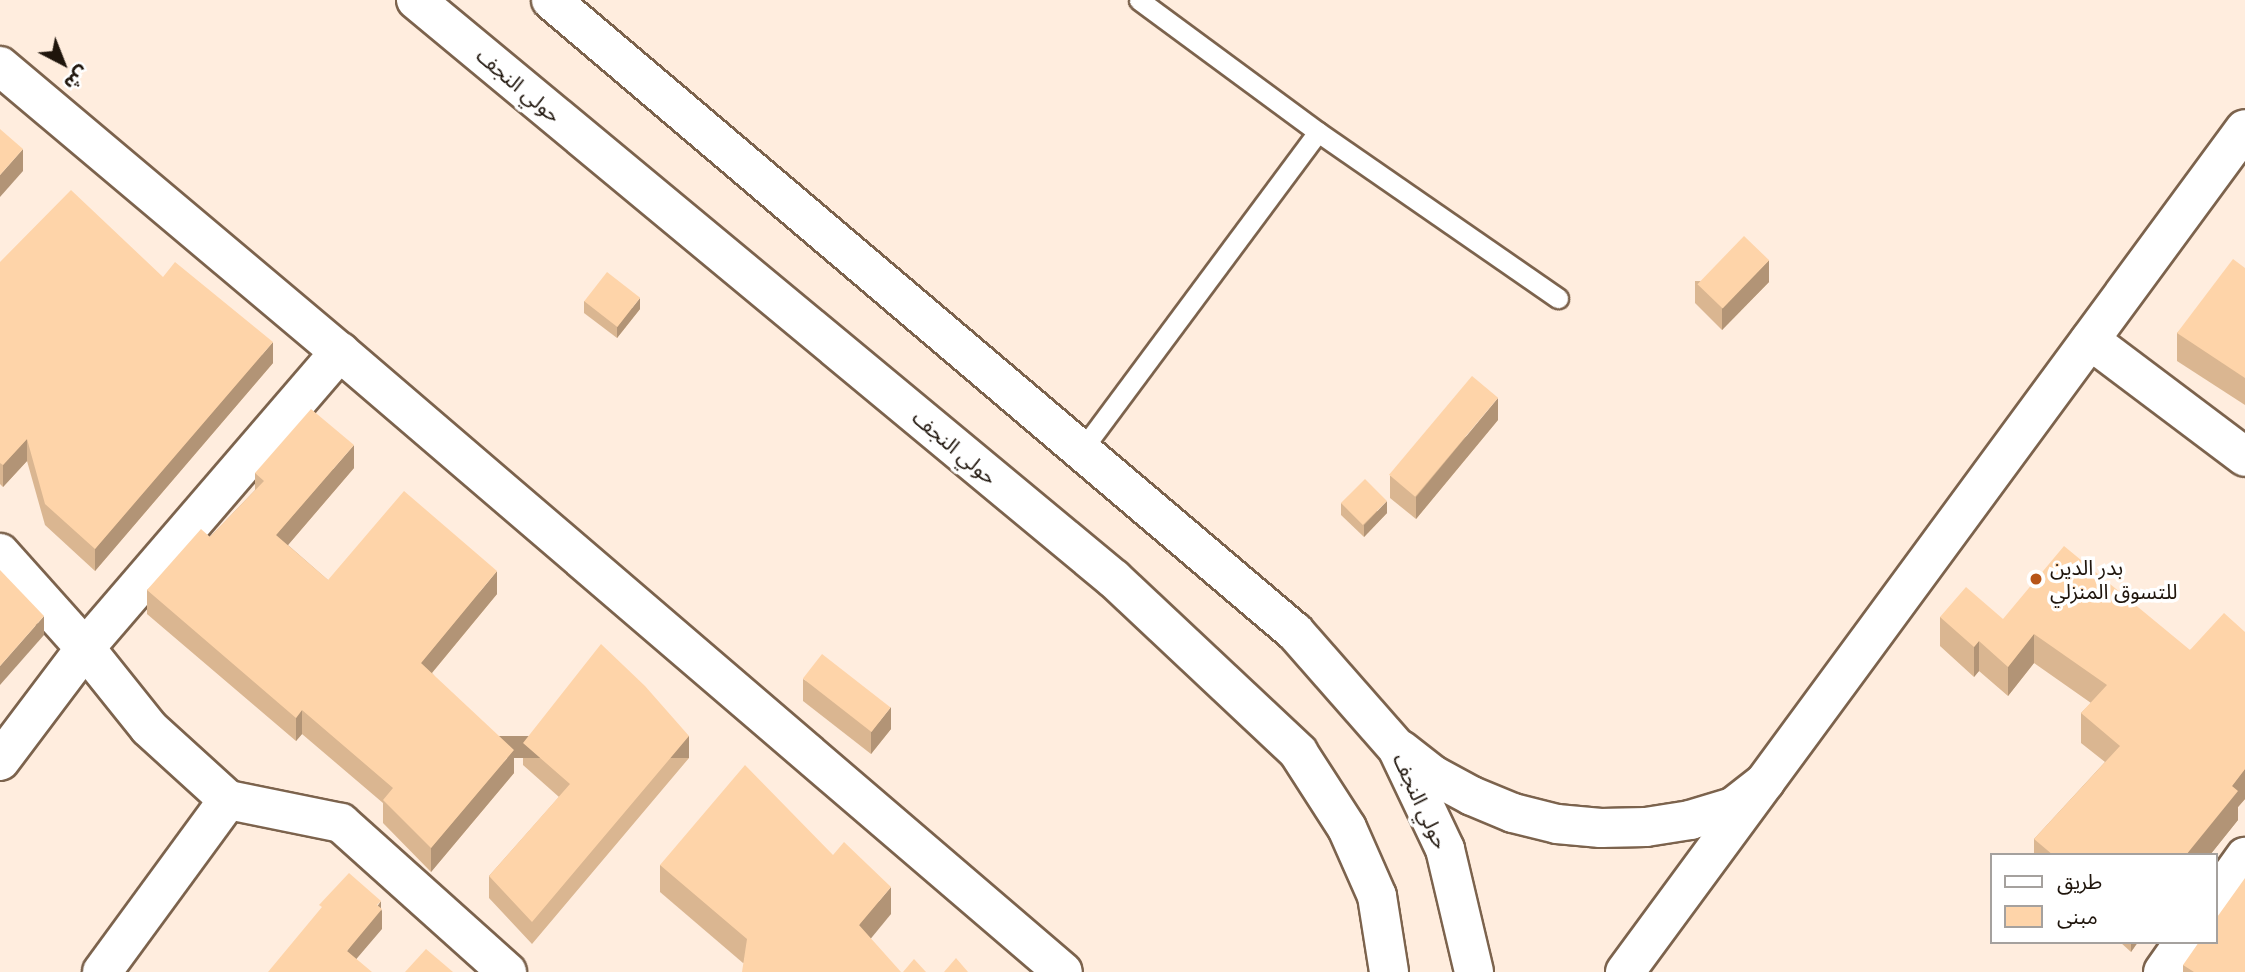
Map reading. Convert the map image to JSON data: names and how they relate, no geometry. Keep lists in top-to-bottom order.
{
  "streets": {
    "street": ["حولي النجف"]
  },
  "places": ["بدر الدين للتسوق المنزلي"],
  "legend": ["طريق", "مبنى"],
  "north": "bottom right"
}
